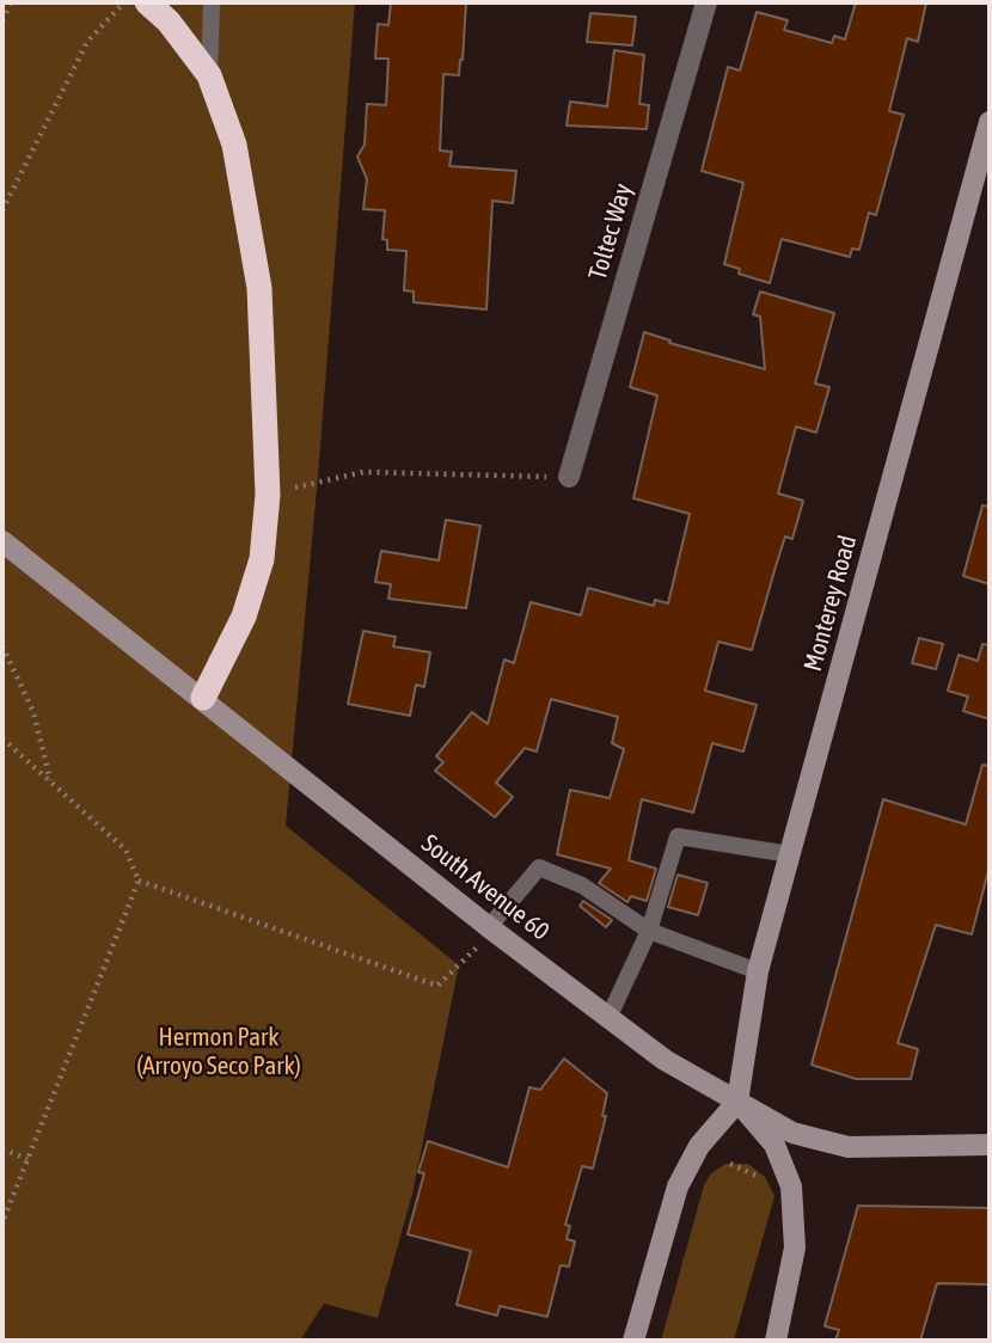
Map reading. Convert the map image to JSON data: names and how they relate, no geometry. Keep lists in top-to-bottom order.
{
  "streets": {
    "street": ["Toltec Way", "Monterey Road", "South Avenue 60"]
  },
  "crossings": [
    ["Monterey Road", "South Avenue 60"]
  ],
  "parks": ["Hermon Park (Arroyo Seco Park)"]
}
